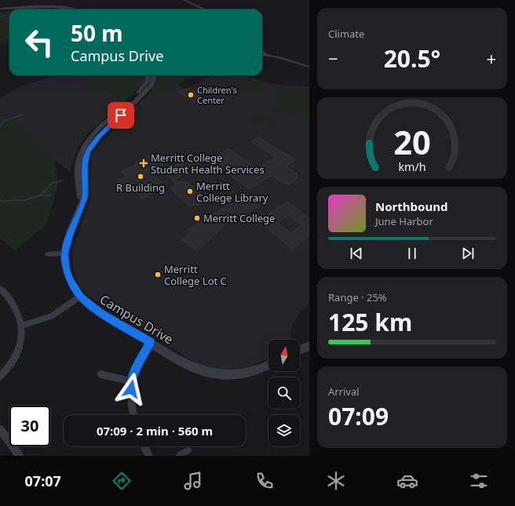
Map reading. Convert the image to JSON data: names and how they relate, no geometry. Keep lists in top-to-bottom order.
{
  "streets": {
    "street": ["Campus Drive"]
  },
  "places": {
    "other": [
      "Children's Center",
      "R Building",
      "Merritt College Library",
      "Merritt College",
      "Merritt College Lot C"
    ],
    "health": ["Merritt College Student Health Services"]
  },
  "north": "top",
  "page": {
    "tile": [
      "Climate",
      ["Range · 25%", "125 km"],
      ["Arrival", "07:09"]
    ],
    "turn": ["50 m", "Campus Drive"],
    "heat": ["−", "20.5°", "+"],
    "song": ["Northbound", "June Harbor"],
    "limit": "30",
    "trip": "07:09 · 2 min · 560 m",
    "tabs": "07:07",
    "gauge": ["20", "km/h"]
  }
}
